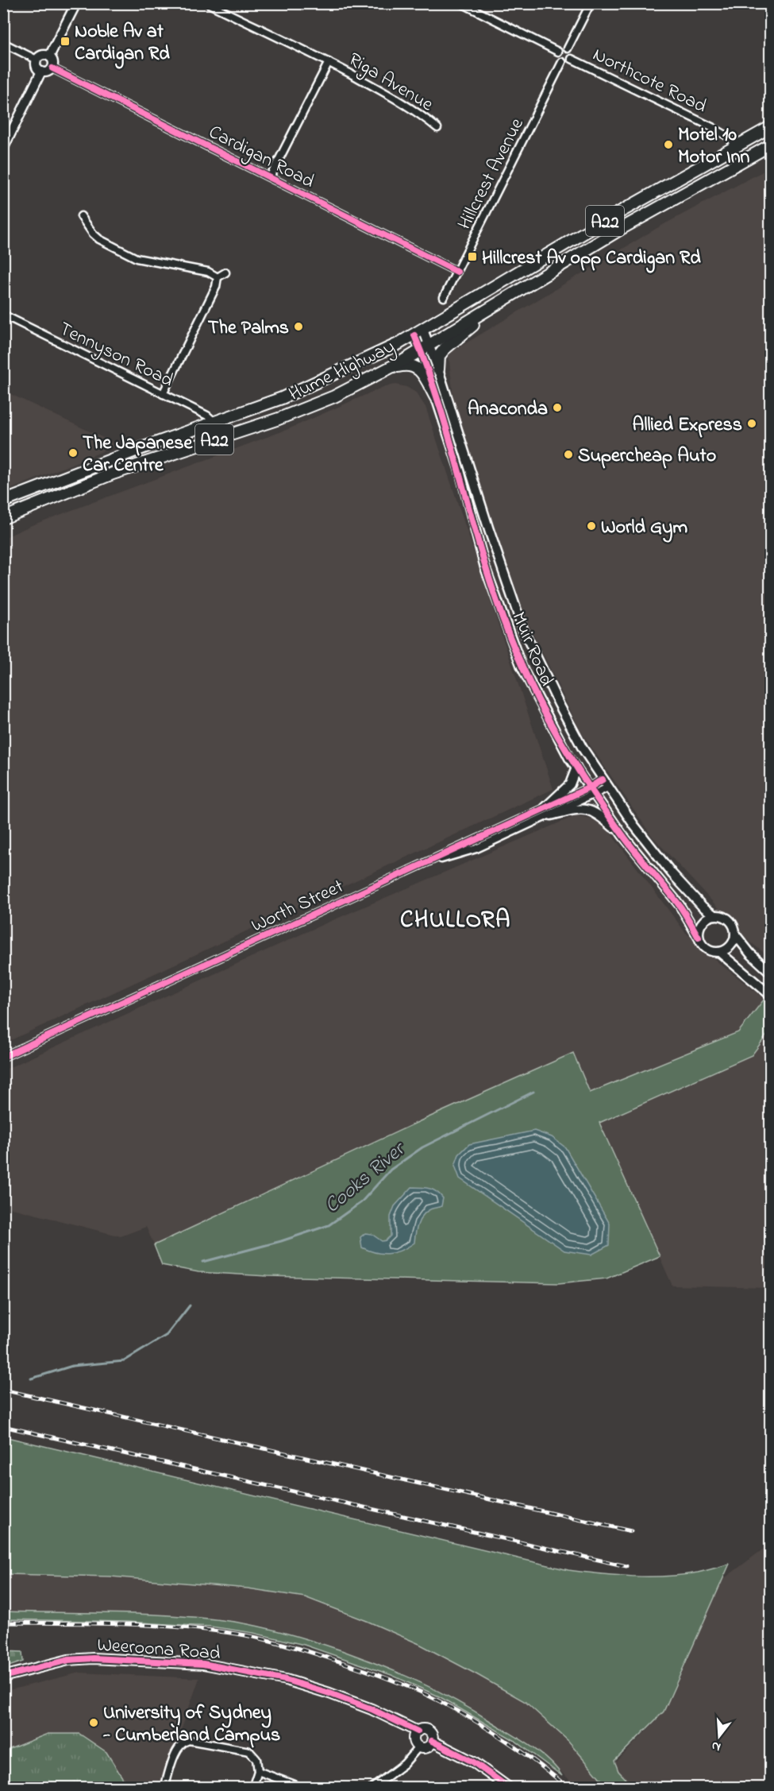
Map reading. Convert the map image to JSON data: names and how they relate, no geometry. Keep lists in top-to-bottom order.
{
  "streets": {
    "highway": ["A22", "Hume Highway"],
    "main road": ["Weeroona Road"],
    "street": [
      "Northcote Road",
      "Riga Avenue",
      "Cardigan Road",
      "Hillcrest Avenue",
      "Tennyson Road",
      "Muir Road",
      "Worth Street"
    ]
  },
  "crossings": [
    ["Northcote Road", "Hillcrest Avenue"],
    ["Northcote Road", "Hume Highway"],
    ["Riga Avenue", "Cardigan Road"],
    ["Cardigan Road", "Hillcrest Avenue"],
    ["Tennyson Road", "Hume Highway"],
    ["Hume Highway", "Muir Road"],
    ["Muir Road", "Worth Street"]
  ],
  "districts": ["CHULLORA"],
  "water": ["Cooks River"],
  "places": {
    "transit": ["Noble Av at Cardigan Rd", "Hillcrest Av opp Cardigan Rd"],
    "other": [
      "Motel 10 Motor Inn",
      "The Palms",
      "Anaconda",
      "Allied Express",
      "The Japanese Car Centre",
      "Supercheap Auto",
      "World Gym",
      "University of Sydney - Cumberland Campus"
    ]
  },
  "north": "bottom"
}
